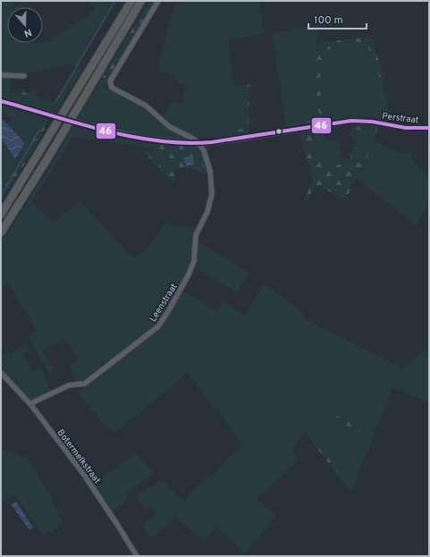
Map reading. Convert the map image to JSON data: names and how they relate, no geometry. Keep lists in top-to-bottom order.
{
  "streets": {
    "street": ["Perstraat", "Leenstraat", "Botermelkstraat"]
  },
  "crossings": [
    ["Perstraat", "Leenstraat"],
    ["Leenstraat", "Botermelkstraat"]
  ],
  "lines": ["transit line 46"],
  "scale_bar": "100 m",
  "north": "bottom"
}
